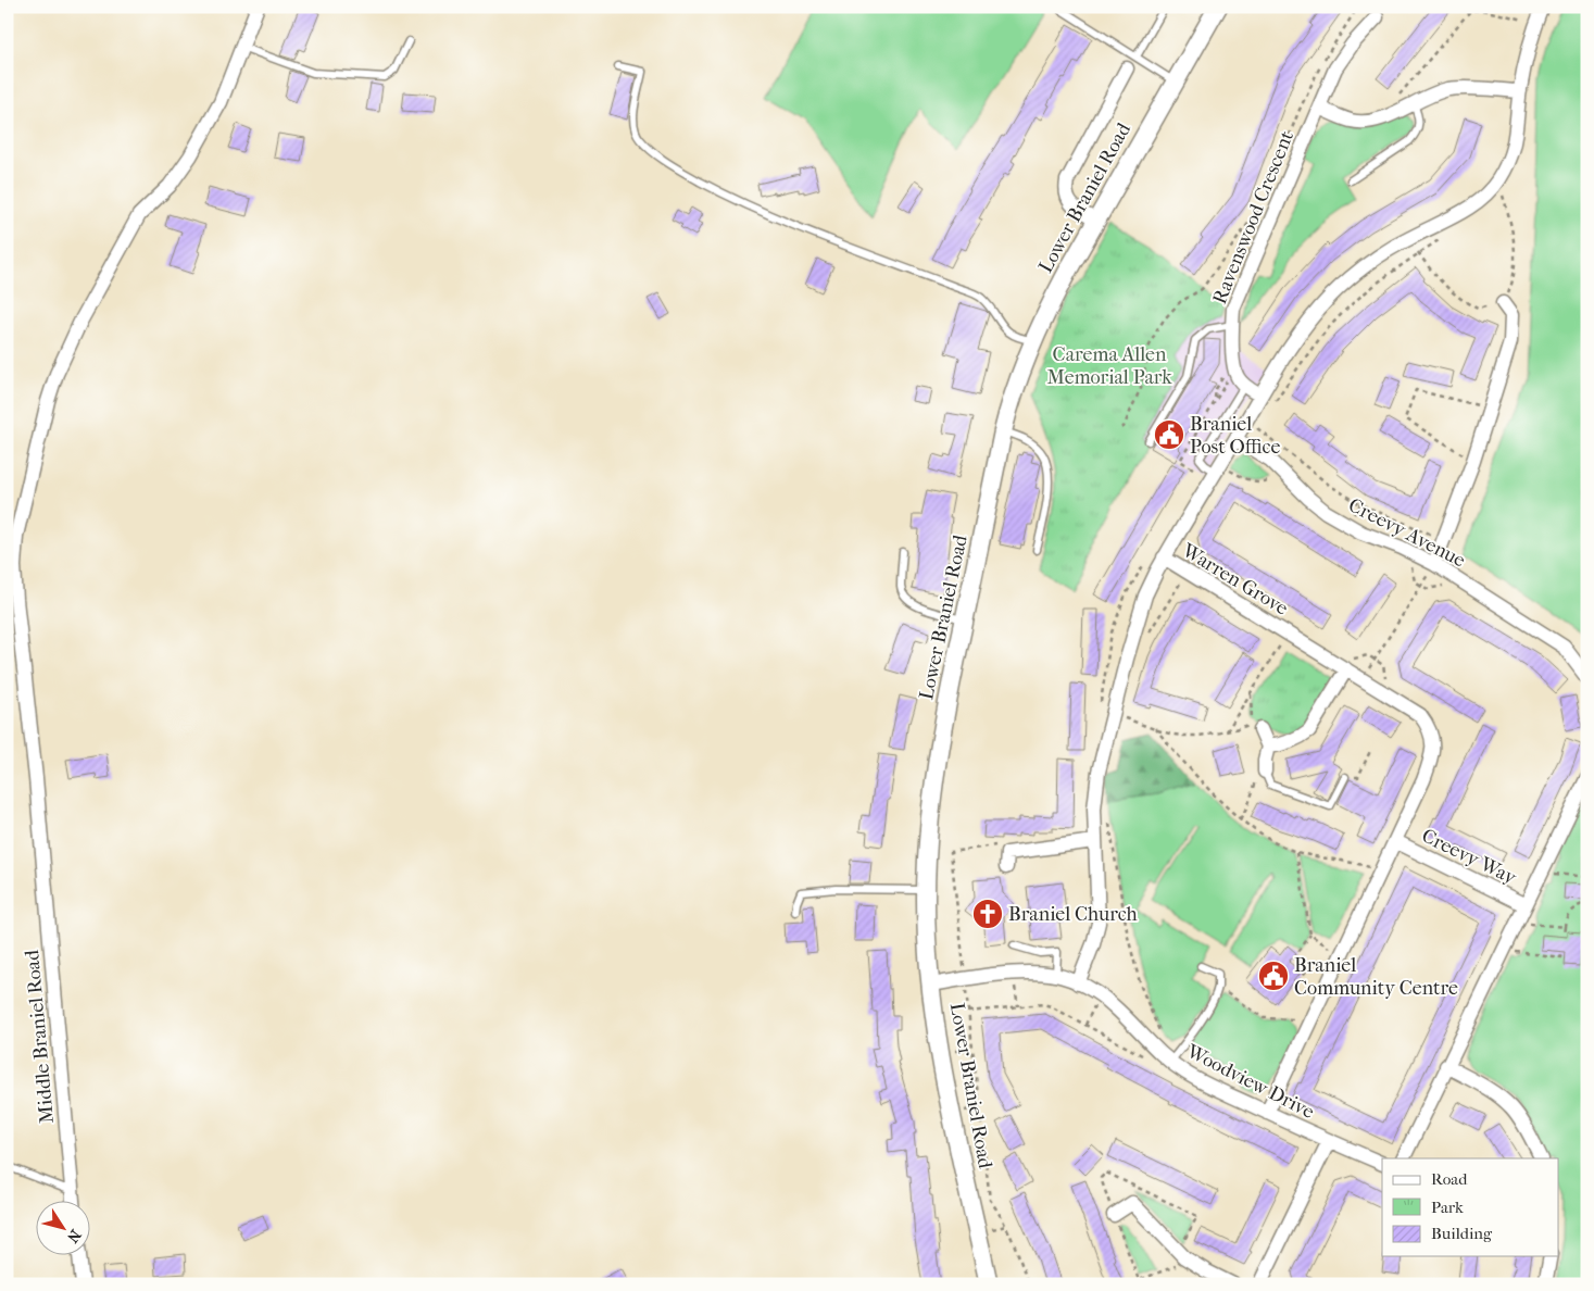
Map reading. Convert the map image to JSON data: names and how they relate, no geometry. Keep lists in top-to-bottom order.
{
  "streets": {
    "street": [
      "Lower Braniel Road",
      "Ravenswood Crescent",
      "Creevy Avenue",
      "Warren Grove",
      "Creevy Way",
      "Middle Braniel Road",
      "Woodview Drive"
    ]
  },
  "crossings": [
    ["Lower Braniel Road", "Woodview Drive"],
    ["Warren Grove", "Creevy Way"],
    ["Warren Grove", "Woodview Drive"]
  ],
  "parks": ["Carema Allen Memorial Park"],
  "places": {
    "public building": ["Braniel Post Office", "Braniel Community Centre"],
    "church": ["Braniel Church"]
  },
  "legend": ["Road", "Park", "Building"],
  "north": "bottom right"
}
